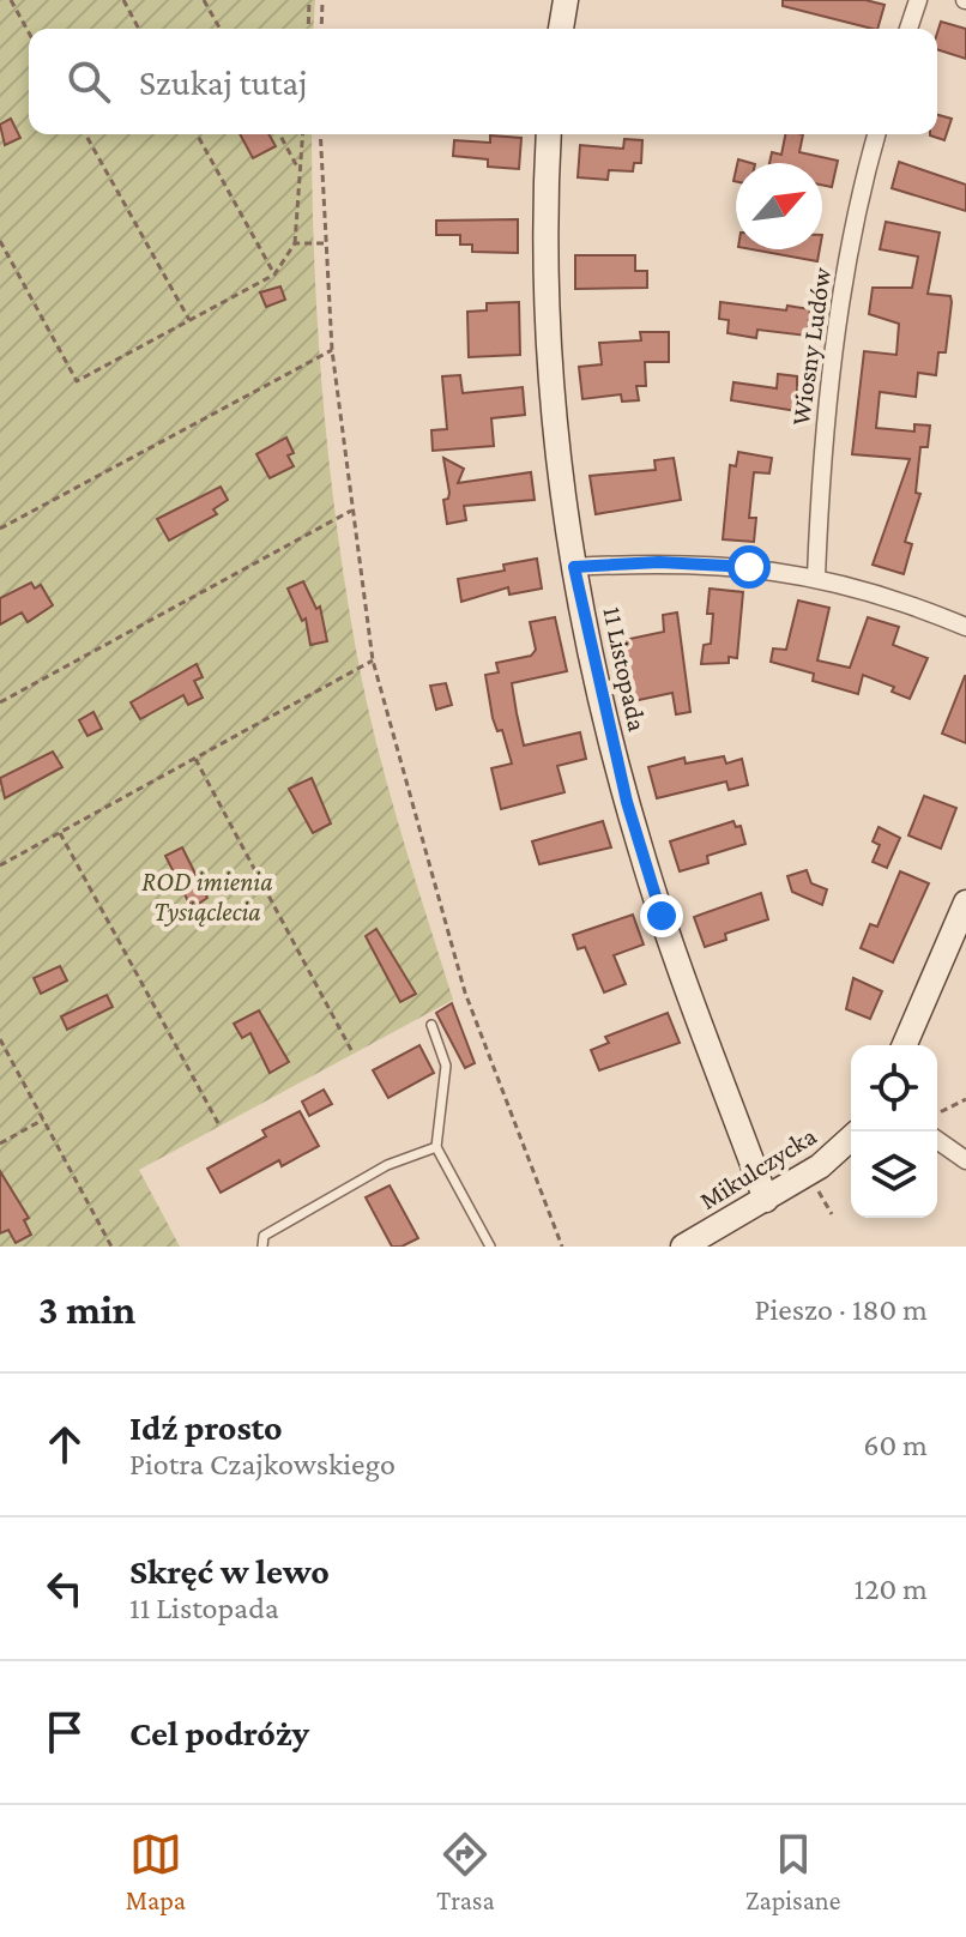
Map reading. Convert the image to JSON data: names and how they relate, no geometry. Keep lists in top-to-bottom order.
{
  "streets": {
    "street": ["Wiosny Ludów", "11 Listopada", "Mikulczycka"]
  },
  "crossings": [
    ["11 Listopada", "Mikulczycka"]
  ],
  "parks": ["ROD imienia Tysiąclecia"],
  "north": "top right",
  "page": {
    "search": "Szukaj tutaj",
    "heading": ["3 min", "Pieszo · 180 m"],
    "list": [
      ["Idź prosto", "Piotra Czajkowskiego", "60 m"],
      ["Skręć w lewo", "11 Listopada", "120 m"],
      "Cel podróży"
    ],
    "nav": ["Mapa", "Trasa", "Zapisane"]
  }
}
